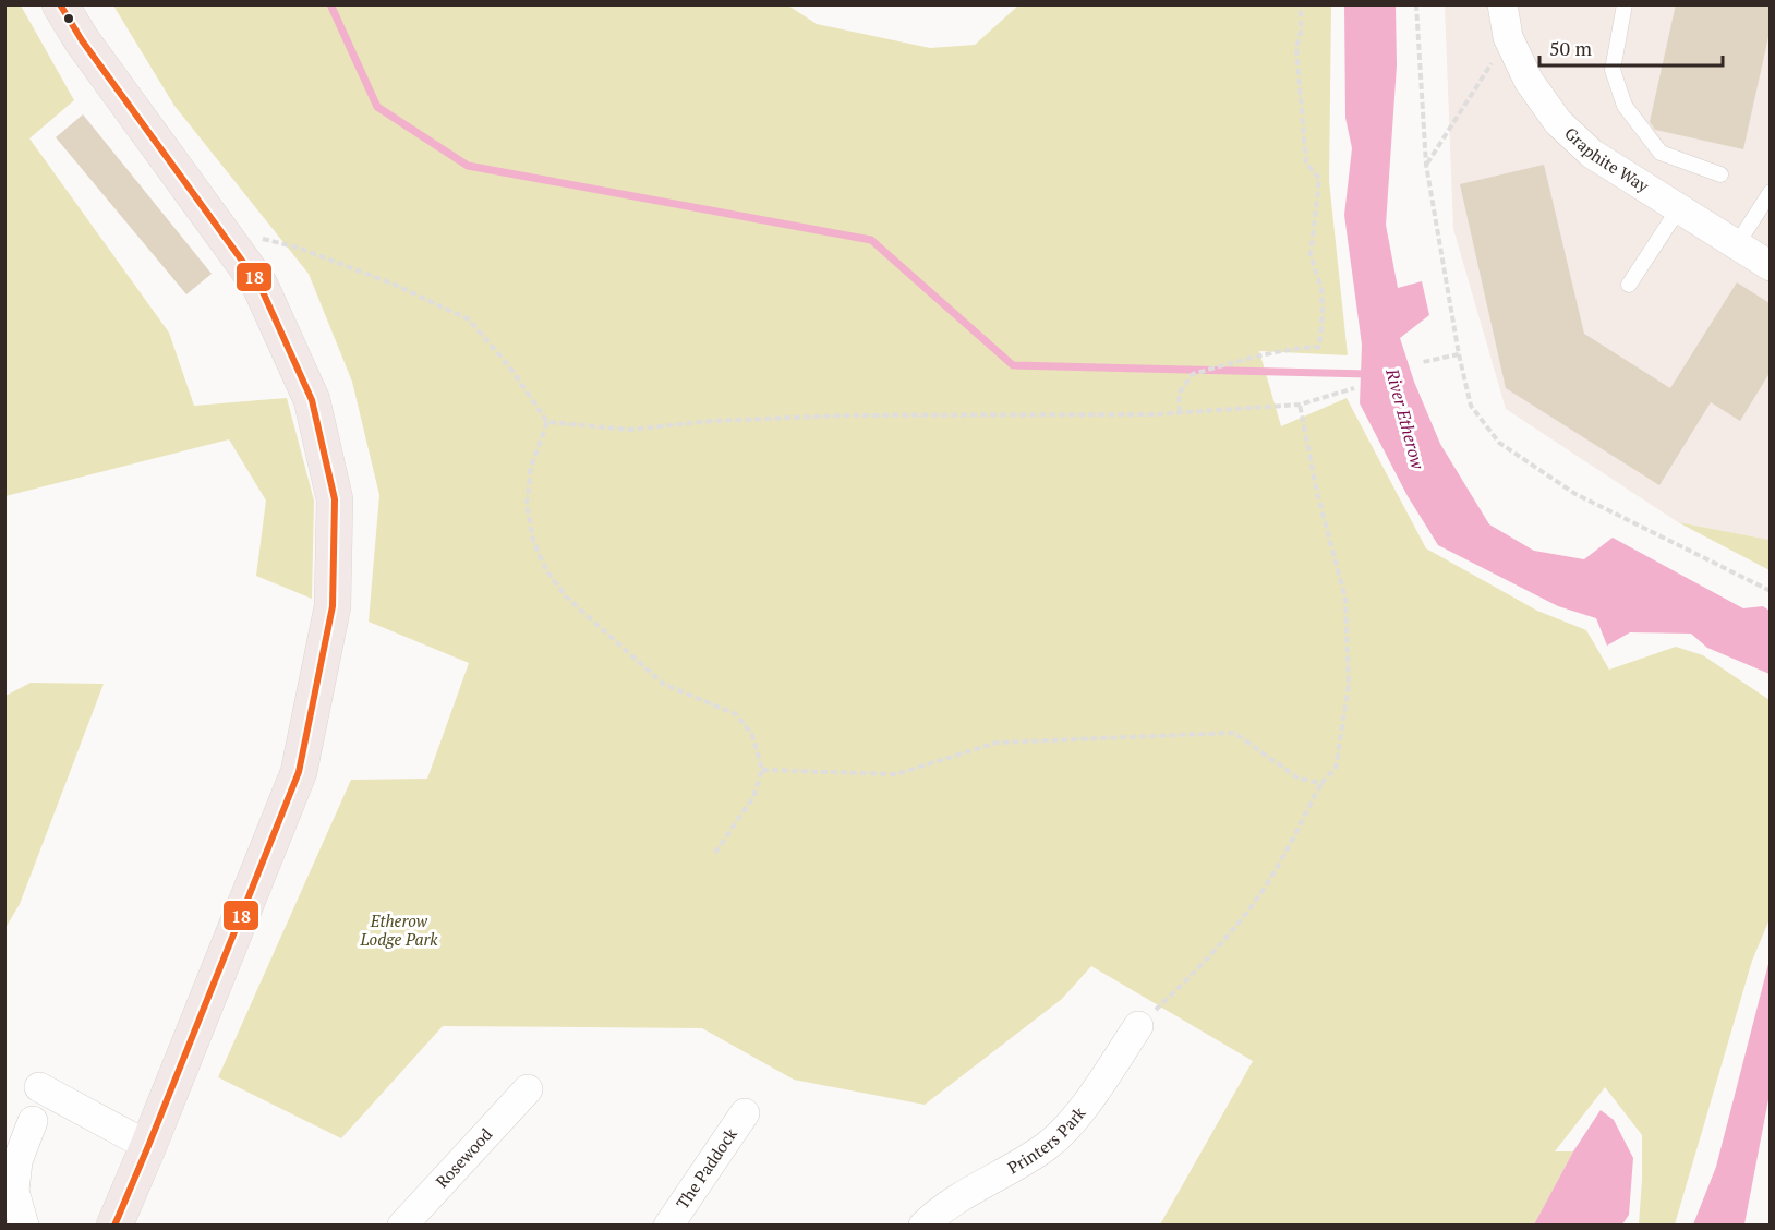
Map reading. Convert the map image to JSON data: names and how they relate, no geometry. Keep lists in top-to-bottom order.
{
  "streets": {
    "street": [
      "Graphite Way",
      "Printers Park",
      "Rosewood",
      "The Paddock"
    ]
  },
  "water": ["River Etherow"],
  "parks": ["Etherow Lodge Park"],
  "lines": ["transit line 18"],
  "scale_bar": "50 m"
}
